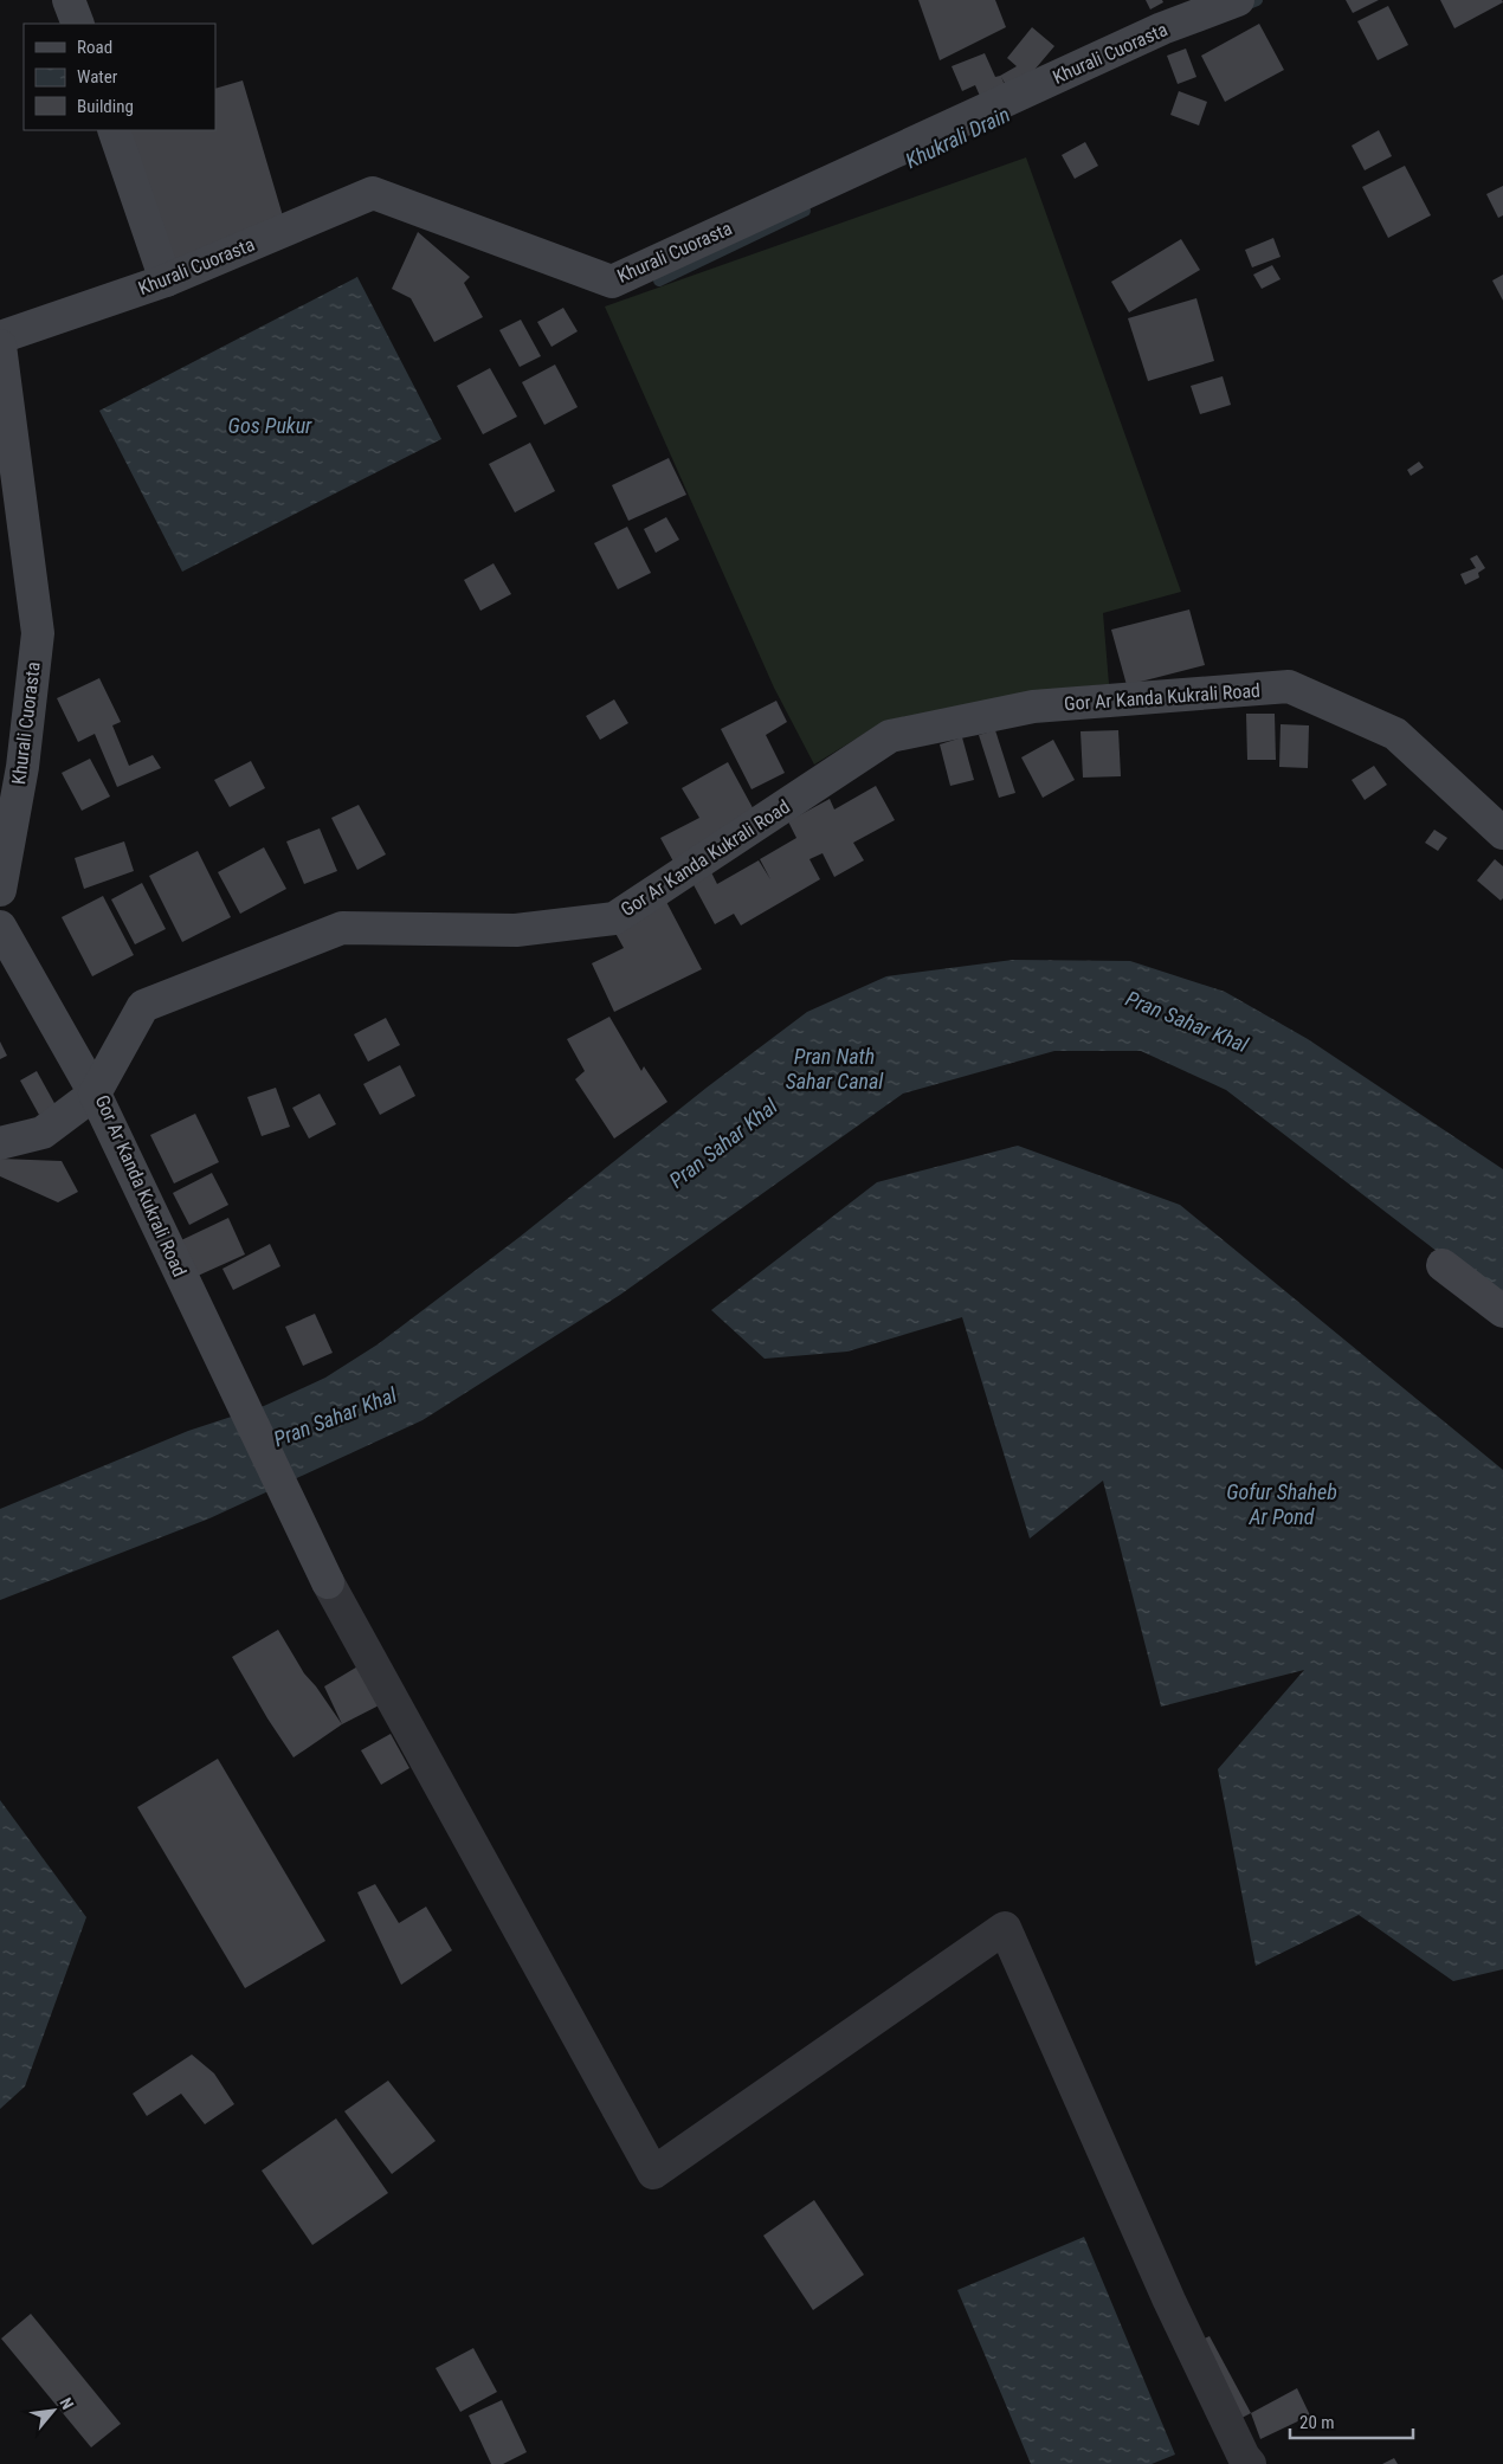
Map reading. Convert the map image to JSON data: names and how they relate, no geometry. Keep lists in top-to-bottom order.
{
  "streets": {
    "street": ["Khurali Cuorasta", "Gor Ar Kanda Kukrali Road"]
  },
  "water": [
    "Khukrali Drain",
    "Gos Pukur",
    "Pran Sahar Khal",
    "Pran Nath Sahar Canal",
    "Gofur Shaheb Ar Pond"
  ],
  "legend": ["Road", "Water", "Building"],
  "scale_bar": "20 m",
  "north": "top right"
}
